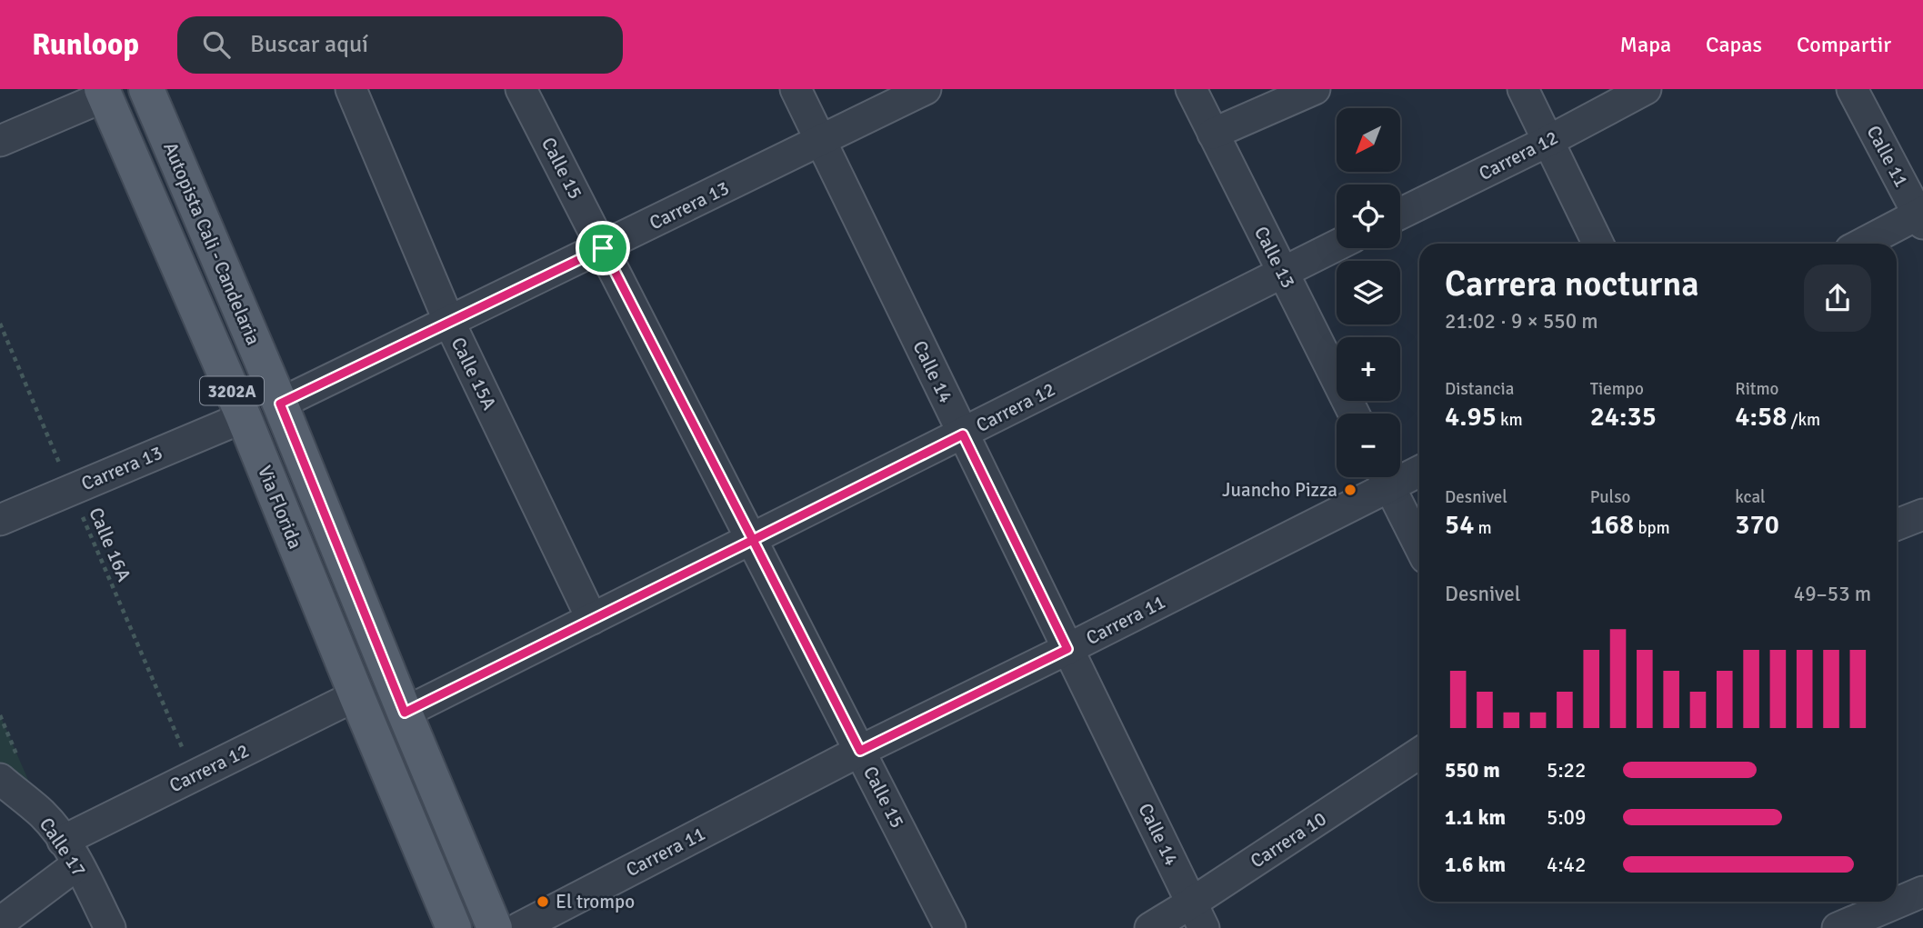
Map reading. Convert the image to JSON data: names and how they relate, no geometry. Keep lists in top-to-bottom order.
{
  "streets": {
    "main road": ["Autopista Cali - Candelaria", "3202A", "Via Florida"],
    "street": [
      "Carrera 12",
      "Calle 11",
      "Calle 15",
      "Carrera 13",
      "Calle 13",
      "Calle 14",
      "Calle 15A",
      "Carrera 11",
      "Carrera 10",
      "Calle 17"
    ],
    "path": ["Calle 16A"]
  },
  "crossings": [
    ["Carrera 12", "Calle 15"],
    ["Carrera 12", "Autopista Cali - Candelaria"],
    ["Carrera 12", "Calle 13"],
    ["Carrera 12", "Calle 14"],
    ["Carrera 12", "Calle 15A"],
    ["Carrera 12", "Via Florida"],
    ["Carrera 12", "Calle 16A"],
    ["Carrera 12", "Calle 17"],
    ["Calle 15", "Carrera 13"],
    ["Calle 15", "Carrera 11"],
    ["Carrera 13", "Autopista Cali - Candelaria"],
    ["Carrera 13", "Calle 14"],
    ["Carrera 13", "Calle 15A"],
    ["Carrera 13", "Via Florida"],
    ["Carrera 13", "Calle 16A"],
    ["Calle 14", "Carrera 11"],
    ["Calle 14", "Carrera 10"]
  ],
  "places": ["Juancho Pizza", "El trompo"],
  "north": "bottom left",
  "page": {
    "header": "Runloop",
    "search": "Buscar aquí",
    "nav": ["Mapa", "Capas", "Compartir"],
    "map_buttons": ["+", "−"],
    "heading": ["Carrera nocturna", "21:02 · 9 × 550 m"],
    "stats": [
      ["Distancia", "4.95 km"],
      ["Tiempo", "24:35"],
      ["Ritmo", "4:58 /km"],
      ["Desnivel", "54 m"],
      ["Pulso", "168 bpm"],
      ["kcal", "370"]
    ],
    "chart": ["Desnivel", "49–53 m"],
    "list": [
      {
        "name": "550 m",
        "note": "5:22"
      },
      {
        "name": "1.1 km",
        "note": "5:09"
      },
      {
        "name": "1.6 km",
        "note": "4:42"
      }
    ]
  }
}
